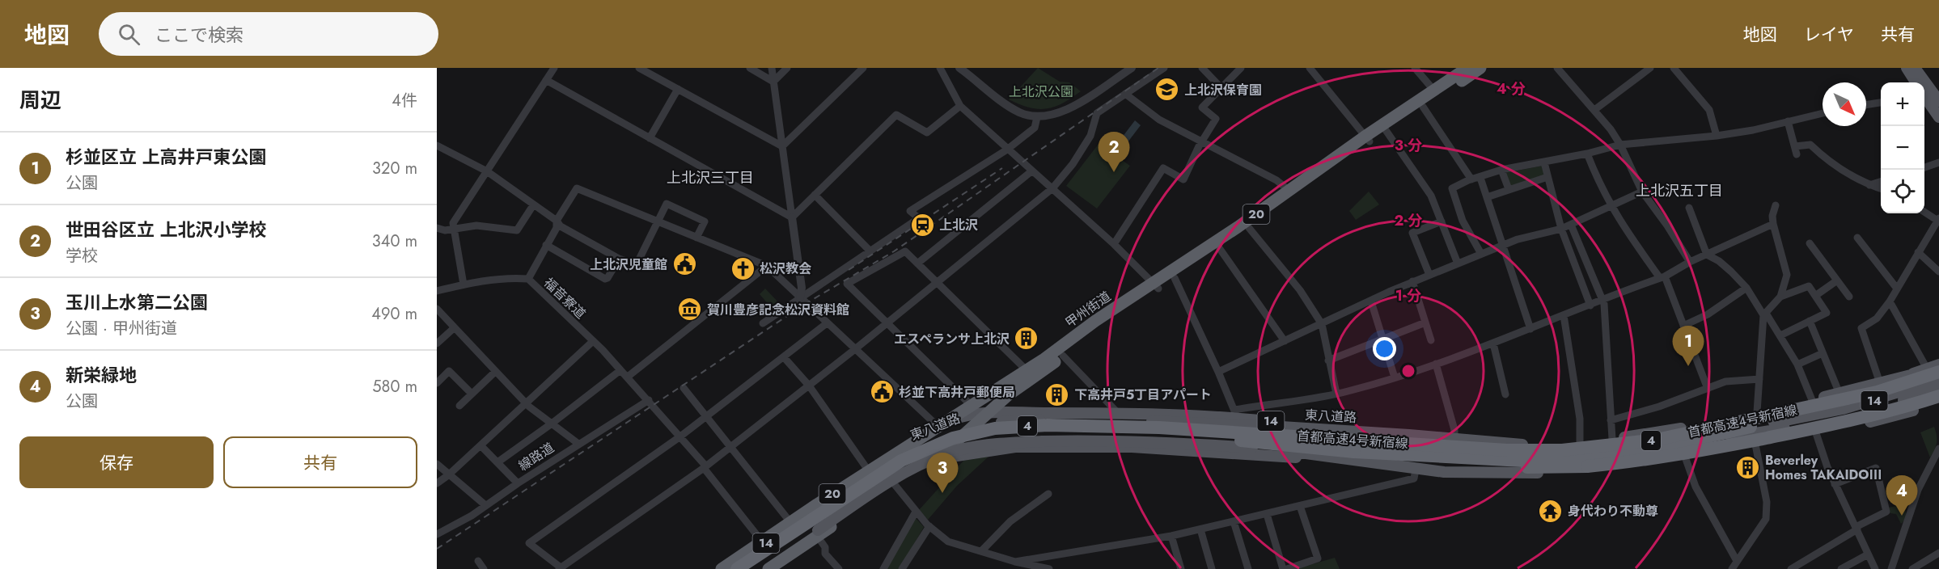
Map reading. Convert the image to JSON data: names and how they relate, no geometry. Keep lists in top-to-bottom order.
{
  "streets": {
    "highway": [
      "20",
      "甲州街道",
      "首都高速4号新宿線",
      "4"
    ],
    "main road": ["14", "東八道路"],
    "street": ["福音寮道", "線路道"]
  },
  "crossings": [
    ["福音寮道", "甲州街道"],
    ["福音寮道", "線路道"],
    ["甲州街道", "14"],
    ["甲州街道", "東八道路"],
    ["14", "東八道路"]
  ],
  "districts": ["上北沢三丁目", "上北沢五丁目"],
  "parks": ["上北沢公園"],
  "places": {
    "school or university": ["上北沢保育園"],
    "station": ["上北沢"],
    "public building": ["上北沢児童館", "杉並下高井戸郵便局"],
    "church": ["松沢教会"],
    "museum": ["賀川豊彦記念松沢資料館"],
    "building": ["エスペランサ上北沢", "下高井戸5丁目アパート", "Beverley Homes TAKAIDOⅢ"],
    "temple": ["身代わり不動尊"]
  },
  "north": "bottom right",
  "page": {
    "header": "地図",
    "search": "ここで検索",
    "nav": ["地図", "レイヤ", "共有"],
    "heading": ["周辺", "4件"],
    "map_buttons": ["+", "−"],
    "list": [
      {
        "mark": "1",
        "name": "杉並区立 上高井戸東公園",
        "note": "公園",
        "value": "320 m"
      },
      {
        "mark": "2",
        "name": "世田谷区立 上北沢小学校",
        "note": "学校",
        "value": "340 m"
      },
      {
        "mark": "3",
        "name": "玉川上水第二公園",
        "note": "公園 · 甲州街道",
        "value": "490 m"
      },
      {
        "mark": "4",
        "name": "新栄緑地",
        "note": "公園",
        "value": "580 m"
      }
    ],
    "pins": [
      "2",
      "1",
      "3",
      "4"
    ],
    "buttons": ["保存", "共有"]
  },
  "rings": [
    "4 分",
    "3 分",
    "2 分",
    "1 分"
  ]
}
